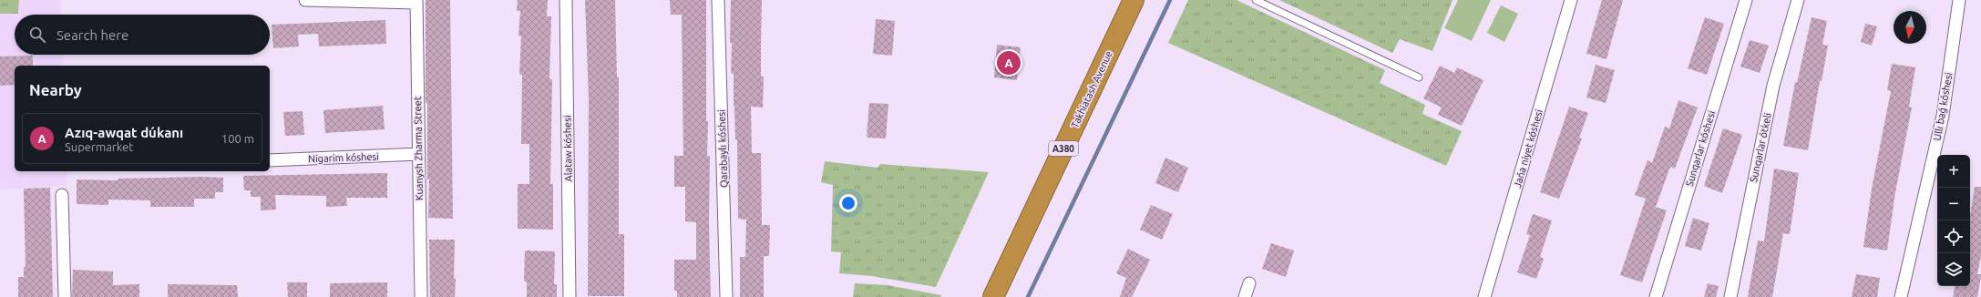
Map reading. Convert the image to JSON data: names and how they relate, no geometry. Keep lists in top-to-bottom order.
{
  "streets": {
    "highway": ["Takhiatash Avenue", "A380"],
    "street": [
      "Ullı baǵ kóshesi",
      "Sunqarlar ótkeli",
      "Kuanysh Zharma Street",
      "Alataw kóshesi",
      "Qarabaylı kóshesi",
      "Jańa niyet kóshesi",
      "Sunqarlar kóshesi",
      "Nigarim kóshesi"
    ]
  },
  "crossings": [
    ["Kuanysh Zharma Street", "Nigarim kóshesi"]
  ],
  "north": "bottom",
  "page": {
    "search": "Search here",
    "pins": "A",
    "heading": "Nearby",
    "list": [
      {
        "mark": "A",
        "name": "Azıq-awqat dúkanı",
        "note": "Supermarket",
        "value": "100 m"
      }
    ],
    "map_buttons": ["+", "−"]
  }
}
